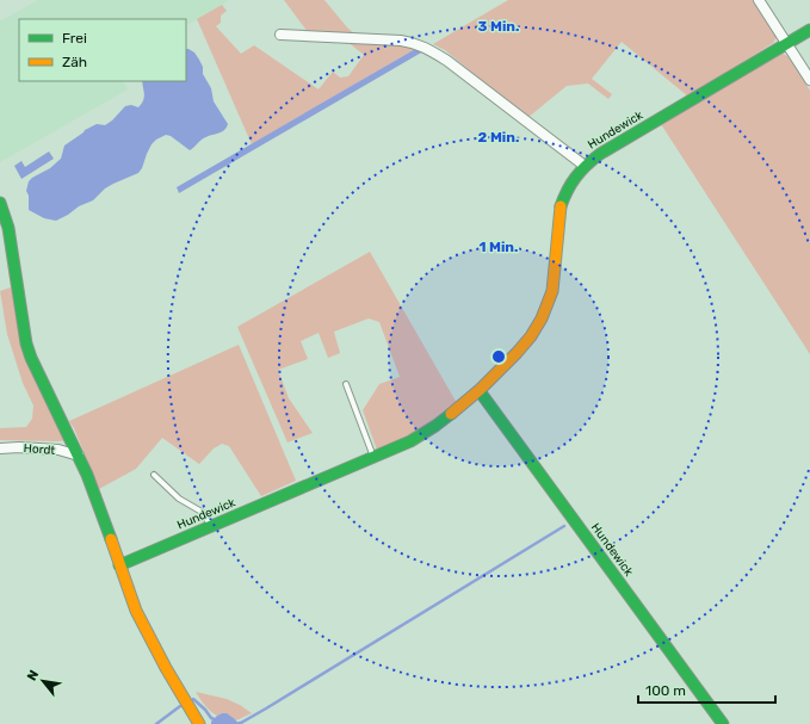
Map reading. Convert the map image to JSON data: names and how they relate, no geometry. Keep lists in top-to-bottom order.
{
  "streets": {
    "street": ["Hundewick", "Hordt"]
  },
  "legend": ["Frei", "Zäh"],
  "scale_bar": "100 m",
  "north": "top left",
  "rings": ["3 Min.", "2 Min.", "1 Min."]
}
